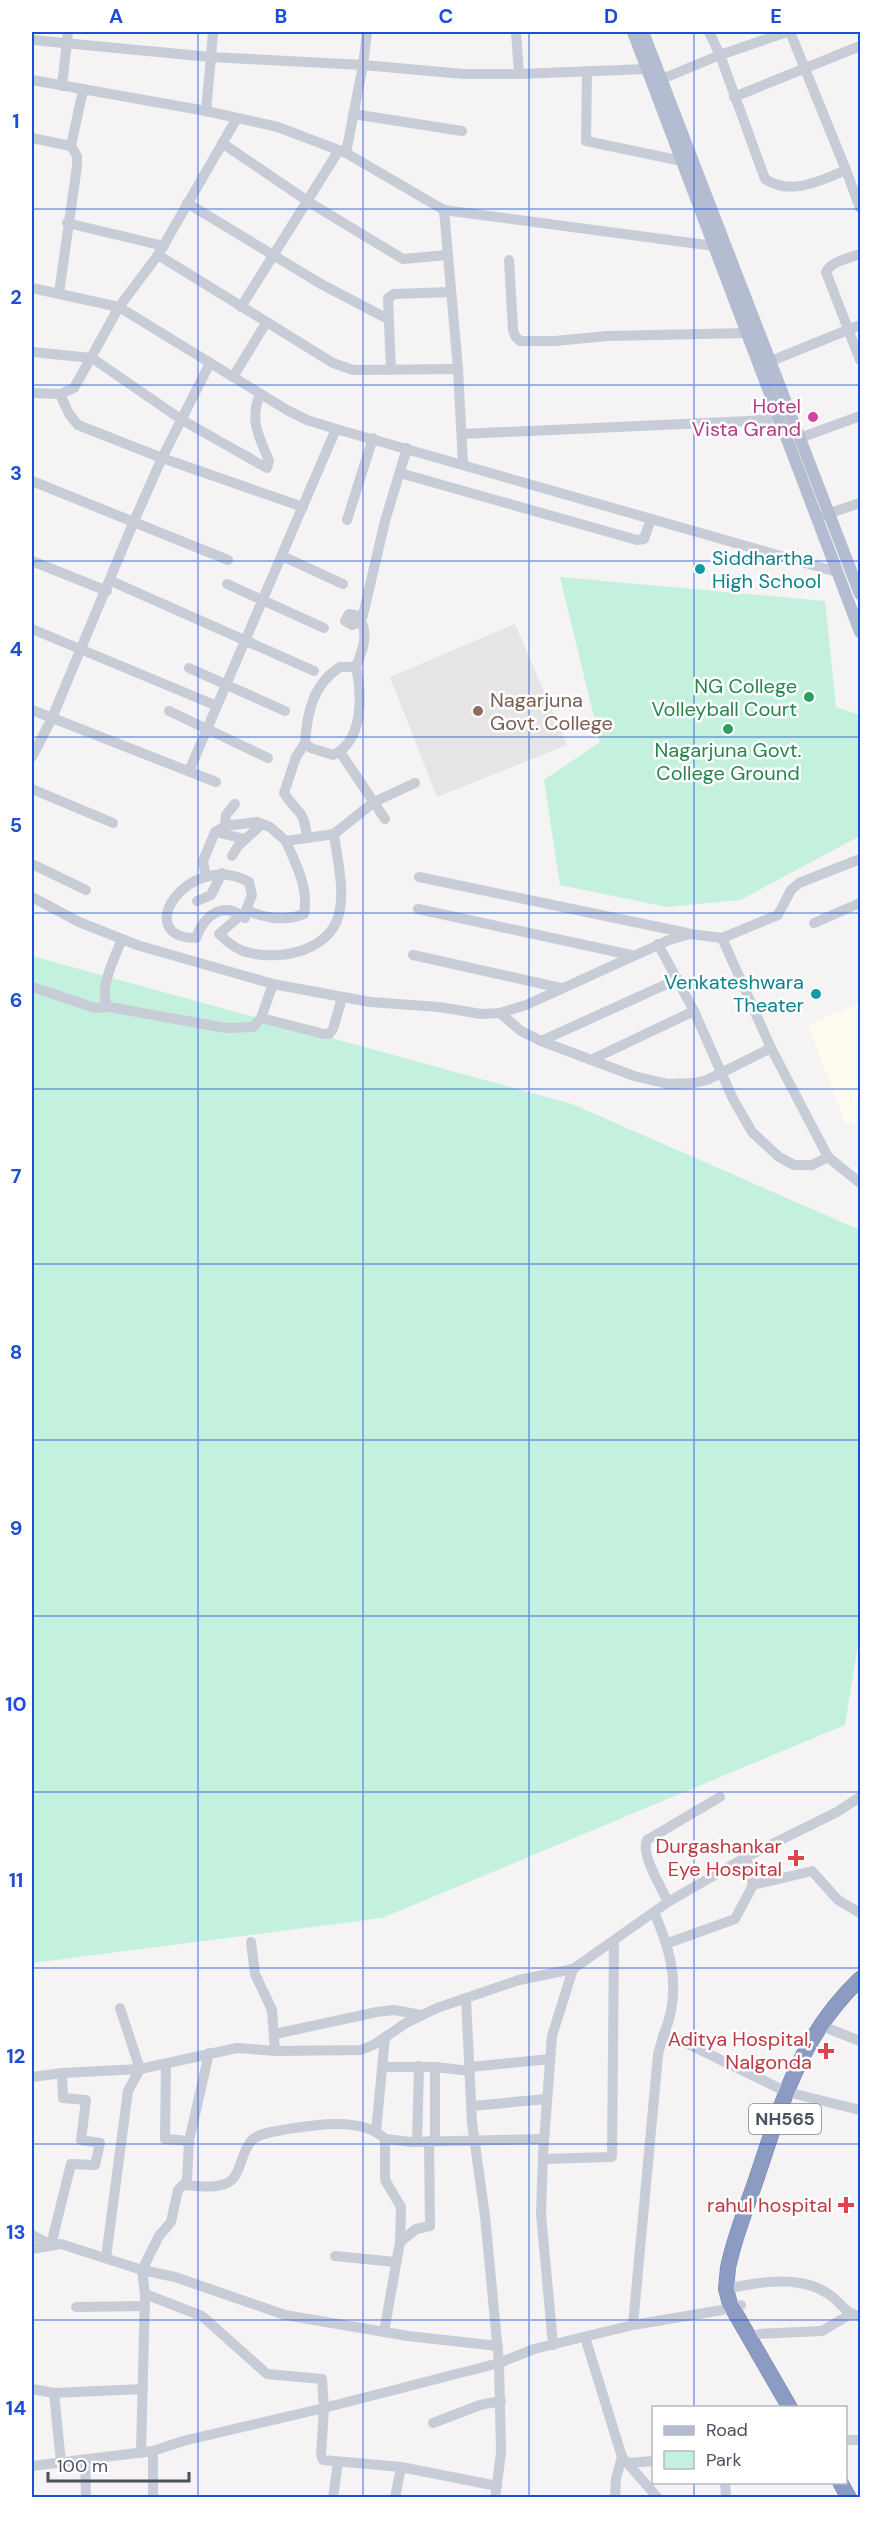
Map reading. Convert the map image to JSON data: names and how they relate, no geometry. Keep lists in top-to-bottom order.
{
  "streets": {
    "highway": ["NH565"]
  },
  "places": {
    "other": [
      "Hotel Vista Grand",
      "Siddhartha High School",
      "NG College Volleyball Court",
      "Nagarjuna Govt. College",
      "Nagarjuna Govt. College Ground",
      "Venkateshwara Theater"
    ],
    "health": ["Durgashankar Eye Hospital", "Aditya Hospital, Nalgonda", "rahul hospital"]
  },
  "legend": ["Road", "Park"],
  "scale_bar": "100 m",
  "grid": {
    "columns": [
      "A",
      "B",
      "C",
      "D",
      "E"
    ],
    "rows": [
      "1",
      "2",
      "3",
      "4",
      "5",
      "6",
      "7",
      "8",
      "9",
      "10",
      "11",
      "12",
      "13",
      "14"
    ]
  }
}
